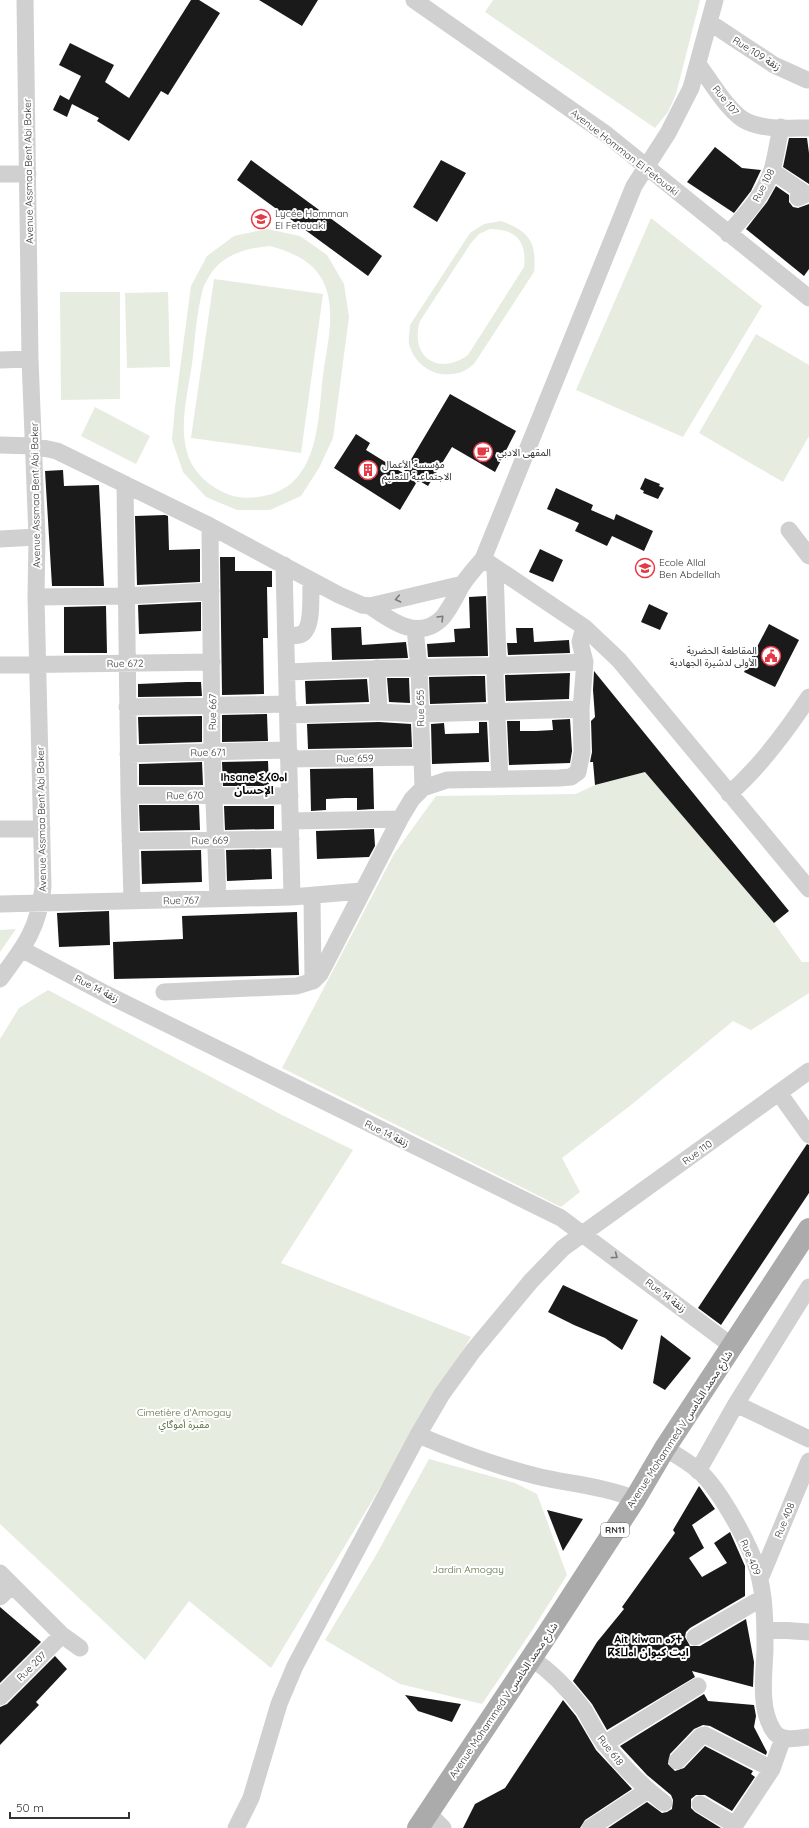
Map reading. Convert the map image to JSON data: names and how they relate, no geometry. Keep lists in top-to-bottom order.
{
  "streets": {
    "main road": ["Avenue Mohammed V شارع محمد الخامس", "RN11"],
    "street": [
      "Rue 109 زنقة",
      "Rue 107",
      "Avenue Homman El Fetouaki",
      "Avenue Assmaa Bent Abi Baker",
      "Rue 108",
      "Rue 672",
      "Rue 655",
      "Rue 667",
      "Rue 671",
      "Rue 659",
      "Rue 670",
      "Rue 669",
      "Rue 767",
      "Rue 14 زنقة",
      "Rue 110",
      "Rue 408",
      "Rue 409",
      "Rue 207",
      "Rue 618"
    ]
  },
  "crossings": [
    ["Rue 107", "Rue 108"],
    ["Avenue Homman El Fetouaki", "Rue 108"],
    ["Avenue Assmaa Bent Abi Baker", "Rue 672"],
    ["Avenue Assmaa Bent Abi Baker", "Rue 767"],
    ["Avenue Assmaa Bent Abi Baker", "Rue 14 زنقة"],
    ["Rue 672", "Rue 667"],
    ["Rue 655", "Rue 659"],
    ["Rue 667", "Rue 671"],
    ["Rue 667", "Rue 670"],
    ["Rue 667", "Rue 669"],
    ["Rue 667", "Rue 767"],
    ["Rue 671", "Rue 659"],
    ["Rue 14 زنقة", "Rue 110"],
    ["Rue 14 زنقة", "Avenue Mohammed V شارع محمد الخامس"],
    ["Avenue Mohammed V شارع محمد الخامس", "Rue 409"],
    ["Avenue Mohammed V شارع محمد الخامس", "Rue 618"],
    ["Rue 408", "Rue 409"]
  ],
  "districts": ["Ihsane ⵉⵃⵙⴰⵏ الإحسان", "Ait kiwan ⴰⵢⵜ ⴽⵉⵡⴰⵏ ايت كيوان"],
  "parks": ["Cimetière d'Amogay مقبرة أموگاي", "Jardin Amogay"],
  "places": {
    "school or university": ["Lycée Homman El Fetouaki", "Ecole Allal Ben Abdellah"],
    "cafe": ["المقهى الادبي"],
    "building": ["مؤسسة الأعمال الاجتماعية للتعليم"],
    "public building": ["المقاطعة الحضرية الأولى لدشيرة الجهادية"]
  },
  "scale_bar": "50 m"
}
